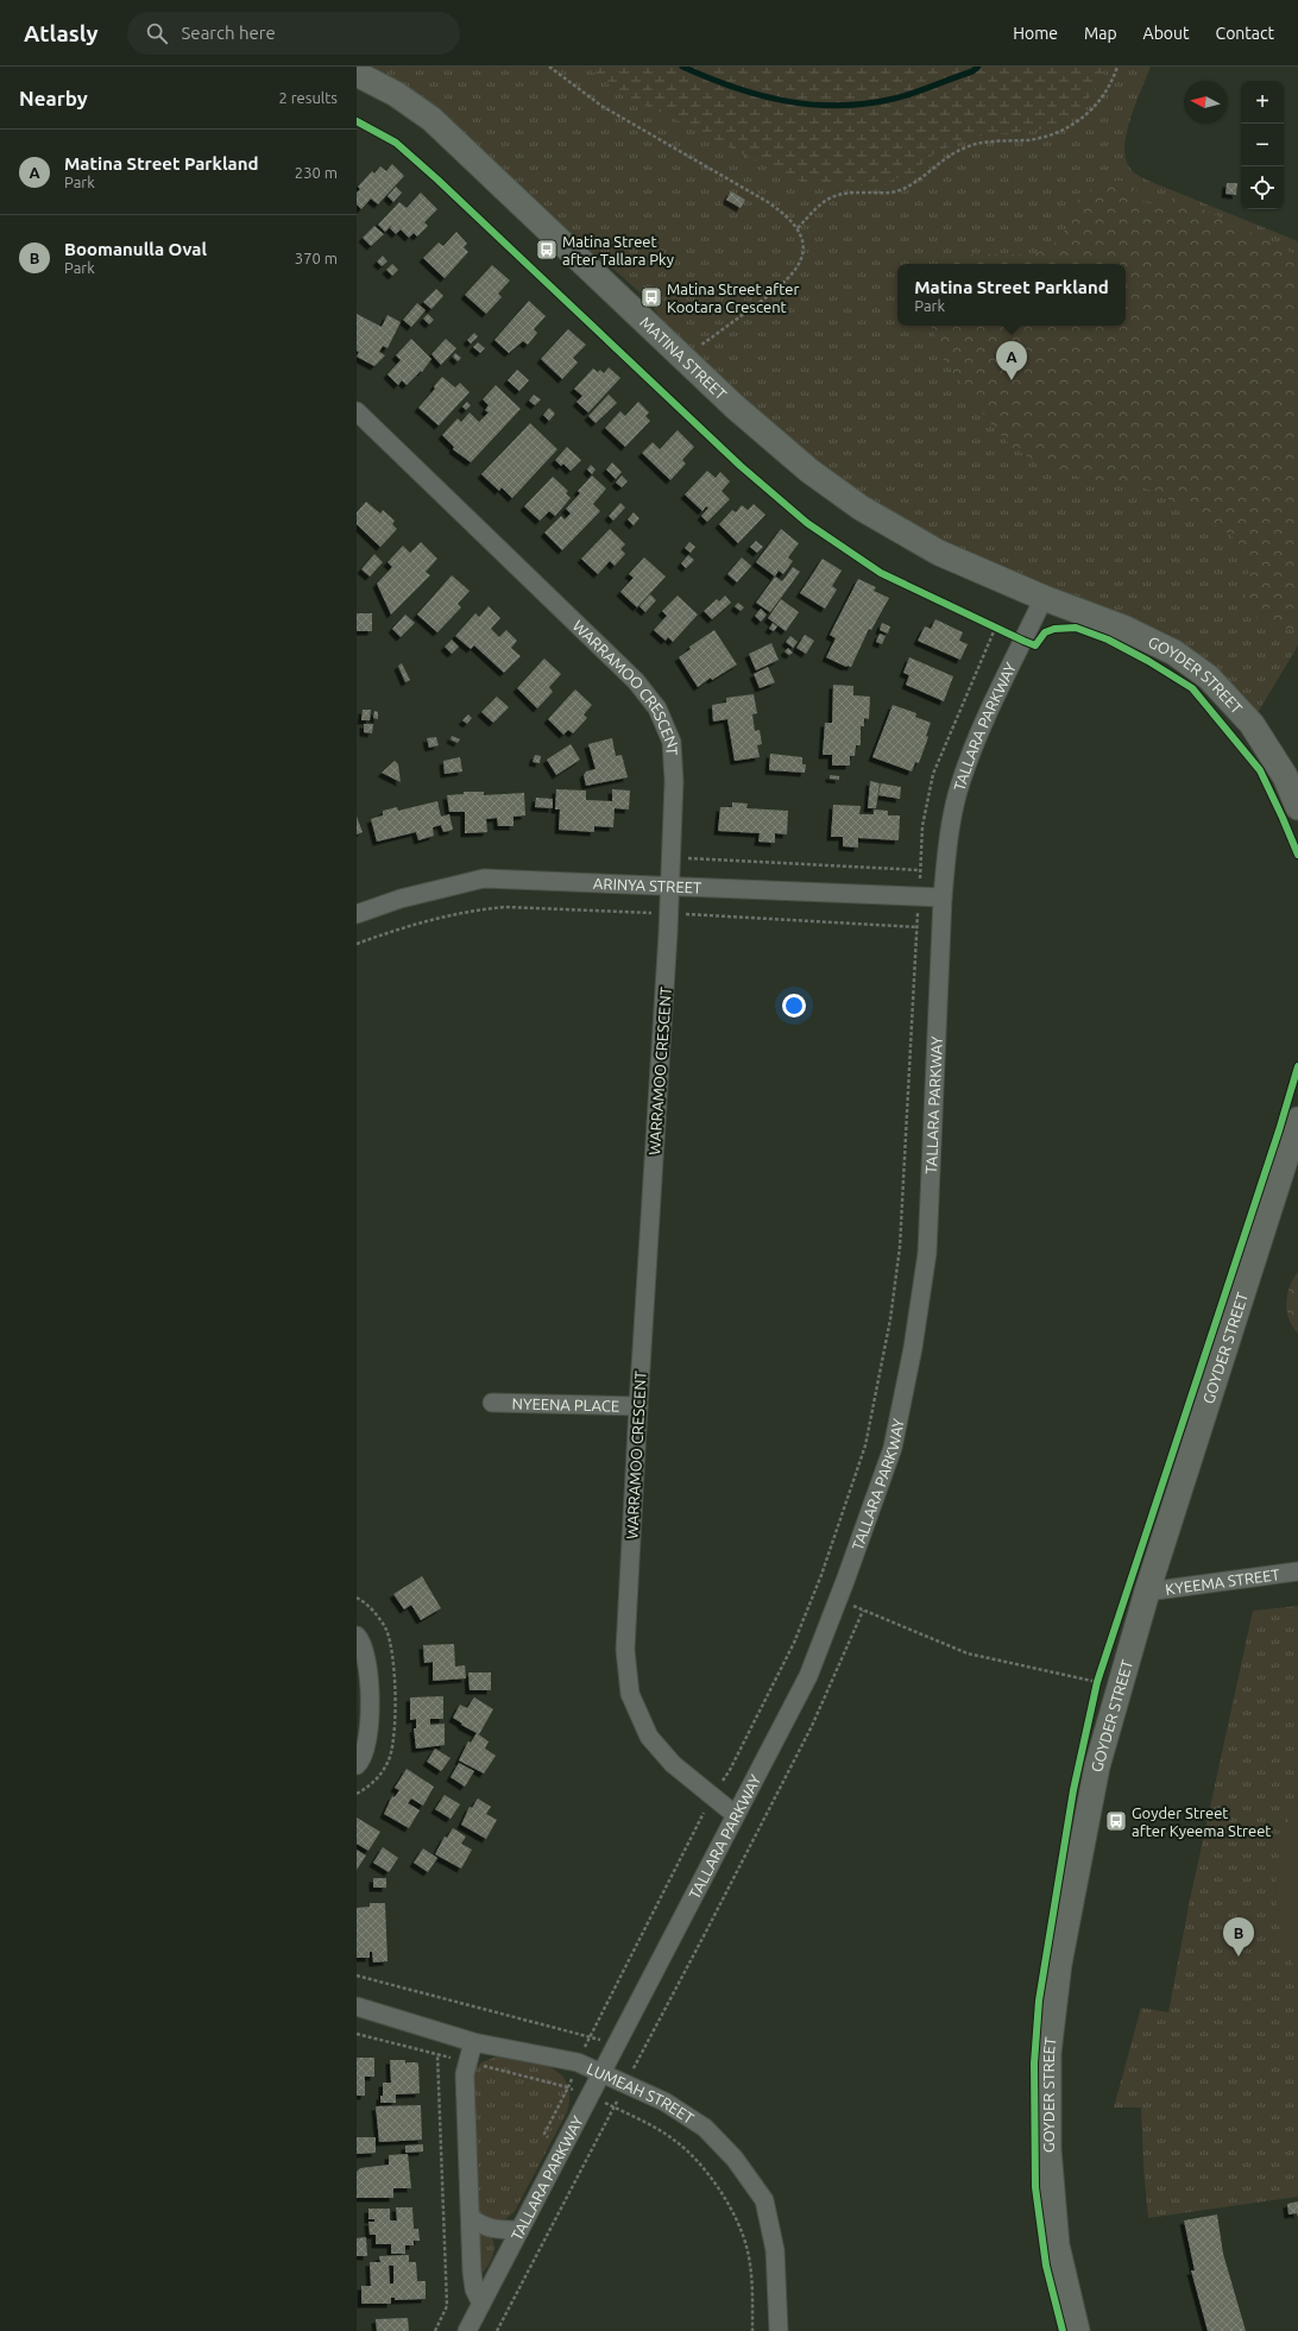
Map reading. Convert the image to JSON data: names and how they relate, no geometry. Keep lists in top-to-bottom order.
{
  "streets": {
    "street": [
      "MATINA STREET",
      "GOYDER STREET",
      "WARRAMOO CRESCENT",
      "TALLARA PARKWAY",
      "ARINYA STREET",
      "NYEENA PLACE",
      "KYEEMA STREET",
      "LUMEAH STREET"
    ]
  },
  "crossings": [
    ["MATINA STREET", "GOYDER STREET"],
    ["MATINA STREET", "TALLARA PARKWAY"],
    ["GOYDER STREET", "TALLARA PARKWAY"],
    ["GOYDER STREET", "KYEEMA STREET"],
    ["WARRAMOO CRESCENT", "TALLARA PARKWAY"],
    ["WARRAMOO CRESCENT", "ARINYA STREET"],
    ["WARRAMOO CRESCENT", "NYEENA PLACE"],
    ["TALLARA PARKWAY", "ARINYA STREET"],
    ["TALLARA PARKWAY", "LUMEAH STREET"]
  ],
  "places": {
    "bus stop": ["Matina Street after Tallara Pky", "Matina Street after Kootara Crescent", "Goyder Street after Kyeema Street"]
  },
  "north": "left",
  "page": {
    "header": "Atlasly",
    "search": "Search here",
    "nav": [
      "Home",
      "Map",
      "About",
      "Contact"
    ],
    "heading": ["Nearby", "2 results"],
    "map_buttons": ["+", "−"],
    "list": [
      {
        "mark": "A",
        "name": "Matina Street Parkland",
        "note": "Park",
        "value": "230 m"
      },
      {
        "mark": "B",
        "name": "Boomanulla Oval",
        "note": "Park",
        "value": "370 m"
      }
    ],
    "popup": ["Matina Street Parkland", "Park"],
    "pins": ["A", "B"]
  }
}
